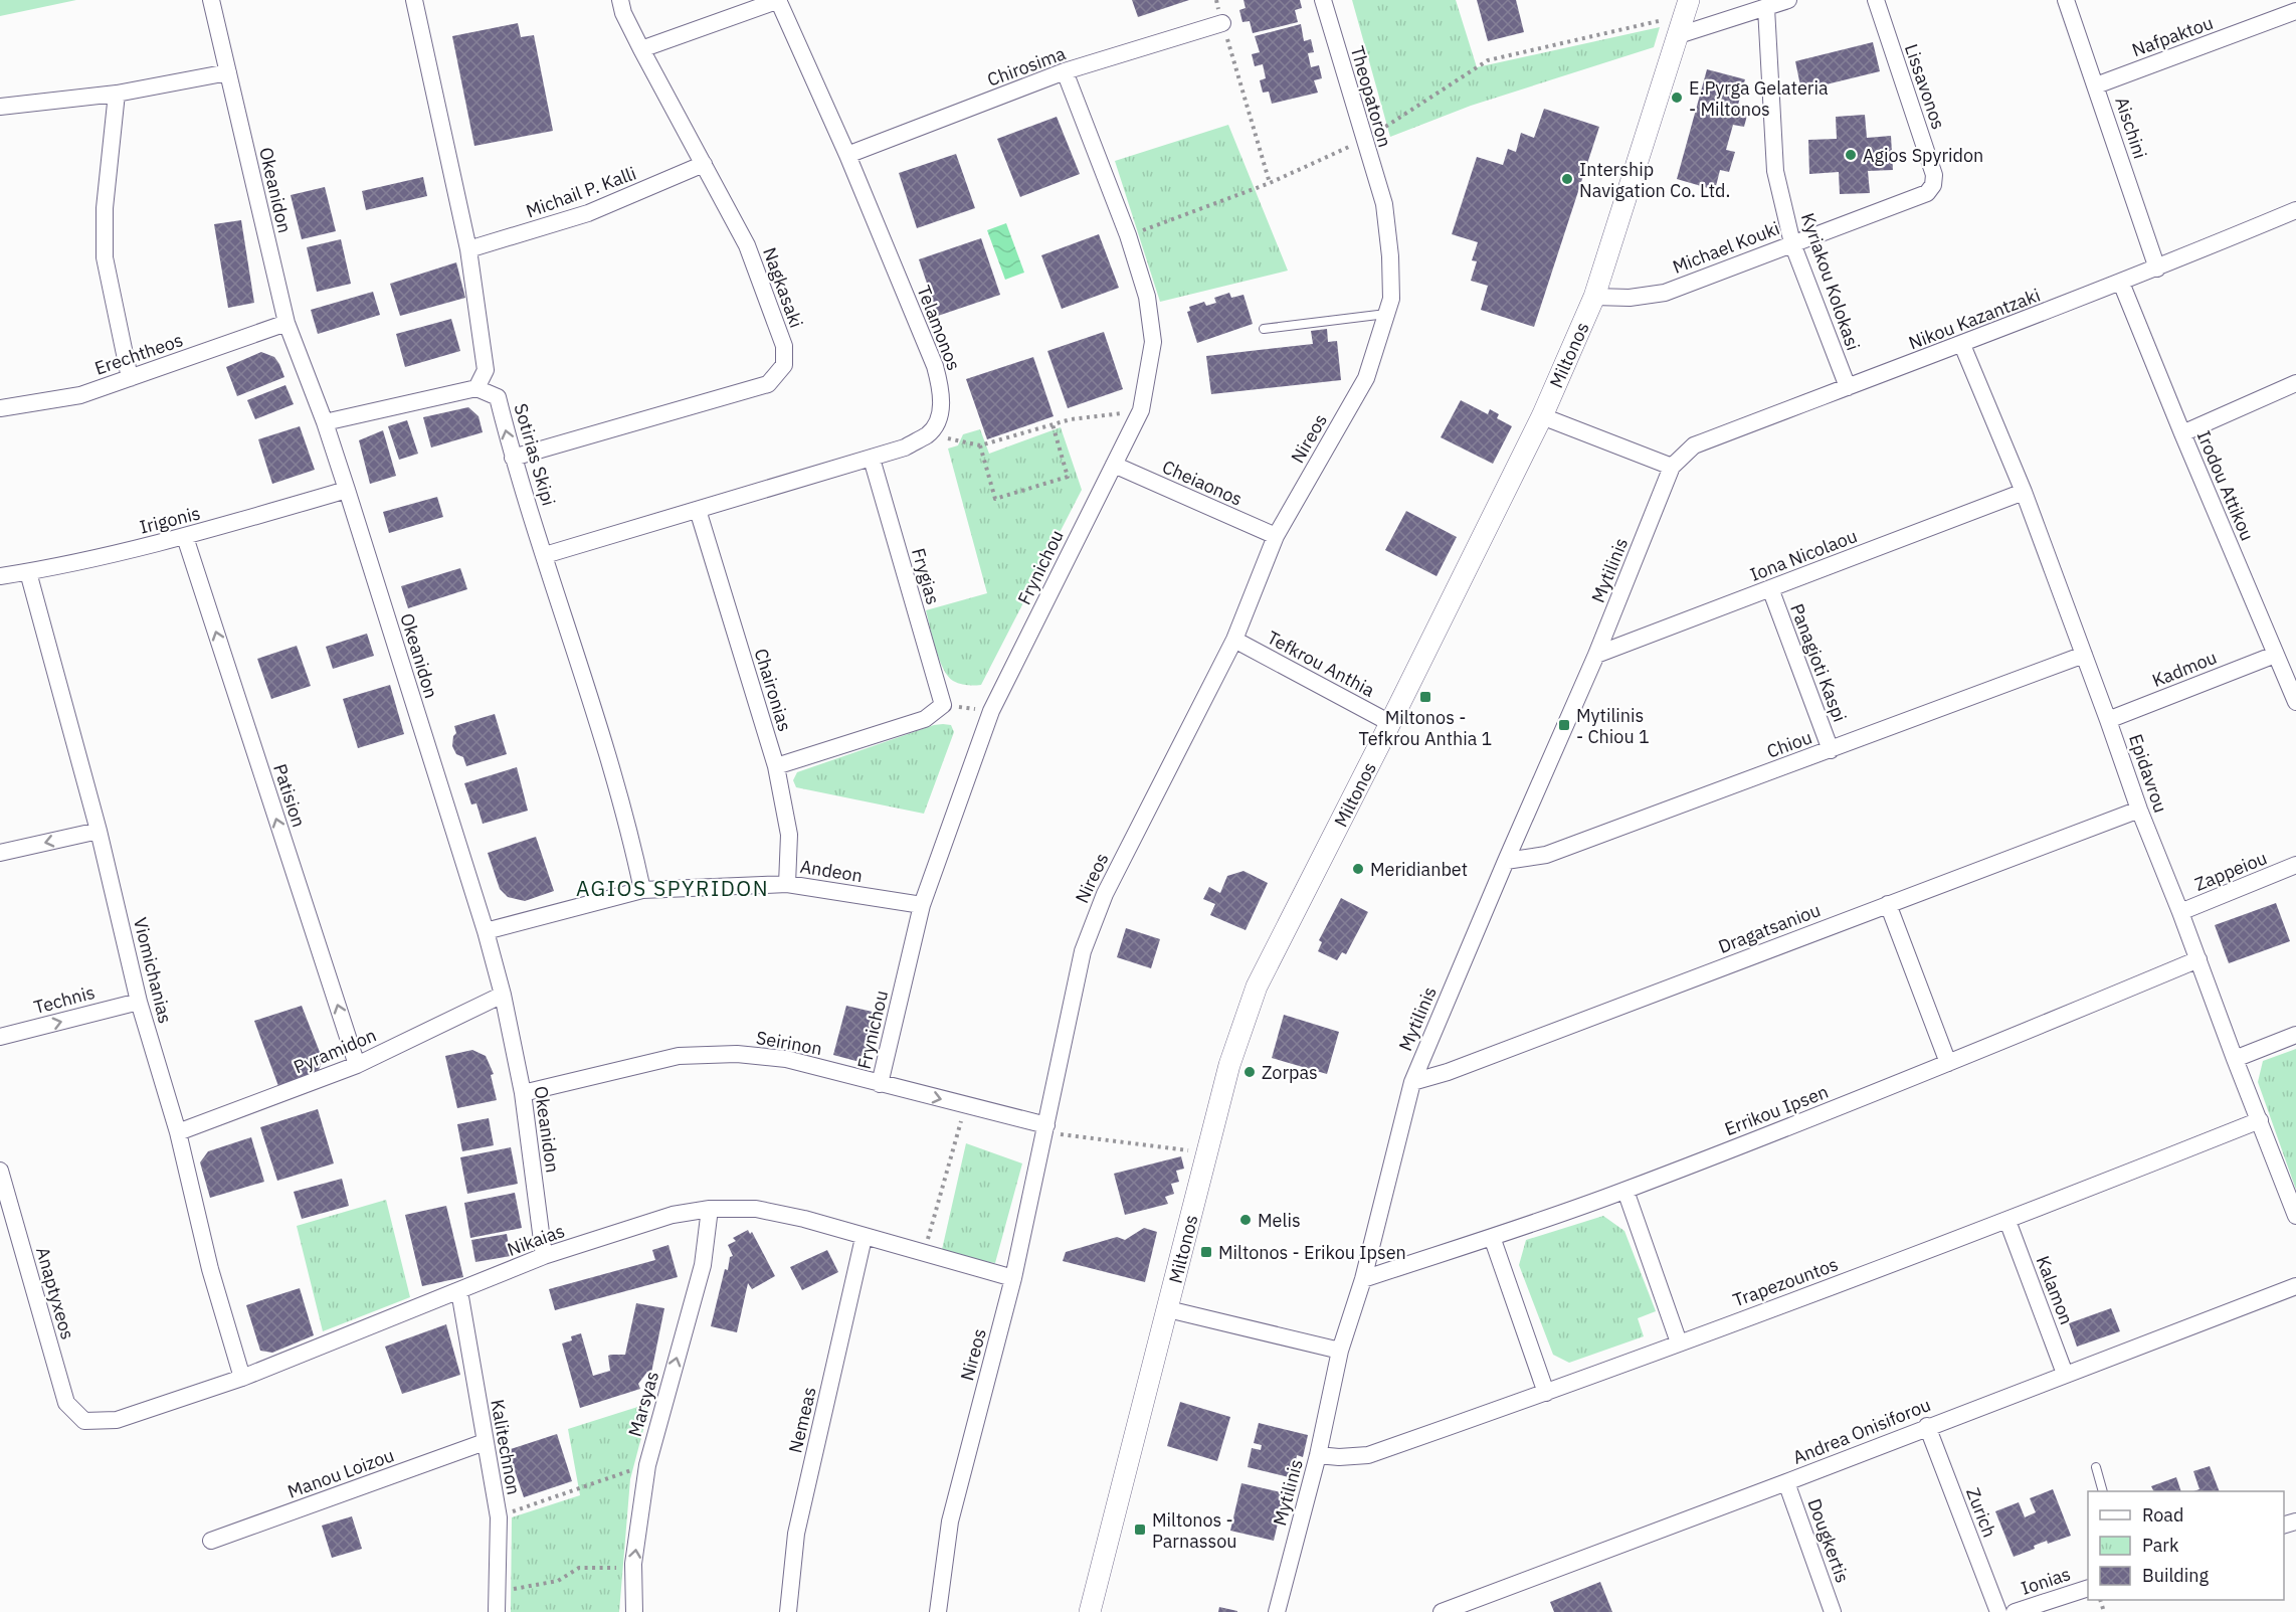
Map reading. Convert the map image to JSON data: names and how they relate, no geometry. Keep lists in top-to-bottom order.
{
  "streets": {
    "street": [
      "Nafpaktou",
      "Chirosima",
      "Lissavonos",
      "Theopatoron",
      "Aischini",
      "Okeanidon",
      "Michail P. Kalli",
      "Michael Kouki",
      "Kyriakou Kolokasi",
      "Nagkasaki",
      "Nikou Kazantzaki",
      "Telamonos",
      "Erechtheos",
      "Miltonos",
      "Nireos",
      "Sotirias Skipi",
      "Cheiaonos",
      "Irodou Attikou",
      "Irigonis",
      "Iona Nicolaou",
      "Frynichou",
      "Mytilinis",
      "Frygias",
      "Panagioti Kaspi",
      "Tefkrou Anthia",
      "Kadmou",
      "Chaironias",
      "Chiou",
      "Epidavrou",
      "Patision",
      "Andeon",
      "Zappeiou",
      "Dragatsaniou",
      "Viomichanias",
      "Technis",
      "Seirinon",
      "Pyramidon",
      "Errikou Ipsen",
      "Nikaias",
      "Trapezountos",
      "Kalamon",
      "Anaptyxeos",
      "Marsyas",
      "Nemeas",
      "Andrea Onisiforou",
      "Kalitechnon",
      "Manou Loizou",
      "Zurich",
      "Dougkertis",
      "Ionias"
    ]
  },
  "crossings": [
    ["Nafpaktou", "Aischini"],
    ["Chirosima", "Telamonos"],
    ["Chirosima", "Frynichou"],
    ["Lissavonos", "Michael Kouki"],
    ["Theopatoron", "Nireos"],
    ["Aischini", "Nikou Kazantzaki"],
    ["Okeanidon", "Erechtheos"],
    ["Okeanidon", "Irigonis"],
    ["Okeanidon", "Andeon"],
    ["Okeanidon", "Seirinon"],
    ["Okeanidon", "Pyramidon"],
    ["Okeanidon", "Nikaias"],
    ["Michail P. Kalli", "Nagkasaki"],
    ["Michael Kouki", "Kyriakou Kolokasi"],
    ["Michael Kouki", "Miltonos"],
    ["Kyriakou Kolokasi", "Nikou Kazantzaki"],
    ["Nagkasaki", "Sotirias Skipi"],
    ["Nikou Kazantzaki", "Irodou Attikou"],
    ["Nikou Kazantzaki", "Mytilinis"],
    ["Nikou Kazantzaki", "Epidavrou"],
    ["Miltonos", "Tefkrou Anthia"],
    ["Nireos", "Cheiaonos"],
    ["Nireos", "Tefkrou Anthia"],
    ["Nireos", "Seirinon"],
    ["Nireos", "Nikaias"],
    ["Sotirias Skipi", "Andeon"],
    ["Cheiaonos", "Frynichou"],
    ["Irodou Attikou", "Kadmou"],
    ["Irigonis", "Patision"],
    ["Irigonis", "Viomichanias"],
    ["Iona Nicolaou", "Mytilinis"],
    ["Iona Nicolaou", "Panagioti Kaspi"],
    ["Iona Nicolaou", "Epidavrou"],
    ["Frynichou", "Andeon"],
    ["Frynichou", "Seirinon"],
    ["Mytilinis", "Chiou"],
    ["Mytilinis", "Dragatsaniou"],
    ["Mytilinis", "Errikou Ipsen"],
    ["Mytilinis", "Trapezountos"],
    ["Panagioti Kaspi", "Chiou"],
    ["Kadmou", "Epidavrou"],
    ["Chaironias", "Andeon"],
    ["Chiou", "Epidavrou"],
    ["Epidavrou", "Zappeiou"],
    ["Epidavrou", "Dragatsaniou"],
    ["Epidavrou", "Errikou Ipsen"],
    ["Epidavrou", "Trapezountos"],
    ["Patision", "Pyramidon"],
    ["Viomichanias", "Technis"],
    ["Viomichanias", "Pyramidon"],
    ["Viomichanias", "Nikaias"],
    ["Nikaias", "Anaptyxeos"],
    ["Nikaias", "Marsyas"],
    ["Nikaias", "Nemeas"],
    ["Nikaias", "Kalitechnon"],
    ["Trapezountos", "Kalamon"],
    ["Kalamon", "Andrea Onisiforou"],
    ["Andrea Onisiforou", "Zurich"],
    ["Andrea Onisiforou", "Dougkertis"],
    ["Kalitechnon", "Manou Loizou"]
  ],
  "one_way": ["Patision", "Technis", "Marsyas"],
  "districts": ["AGIOS SPYRIDON"],
  "places": {
    "other": [
      "E.Pyrga Gelateria - Miltonos",
      "Agios Spyridon",
      "Intership Navigation Co. Ltd.",
      "Meridianbet",
      "Zorpas",
      "Melis"
    ],
    "transit": [
      "Miltonos - Tefkrou Anthia 1",
      "Mytilinis - Chiou 1",
      "Miltonos - Erikou Ipsen",
      "Miltonos - Parnassou"
    ]
  },
  "legend": ["Road", "Park", "Building"]
}
